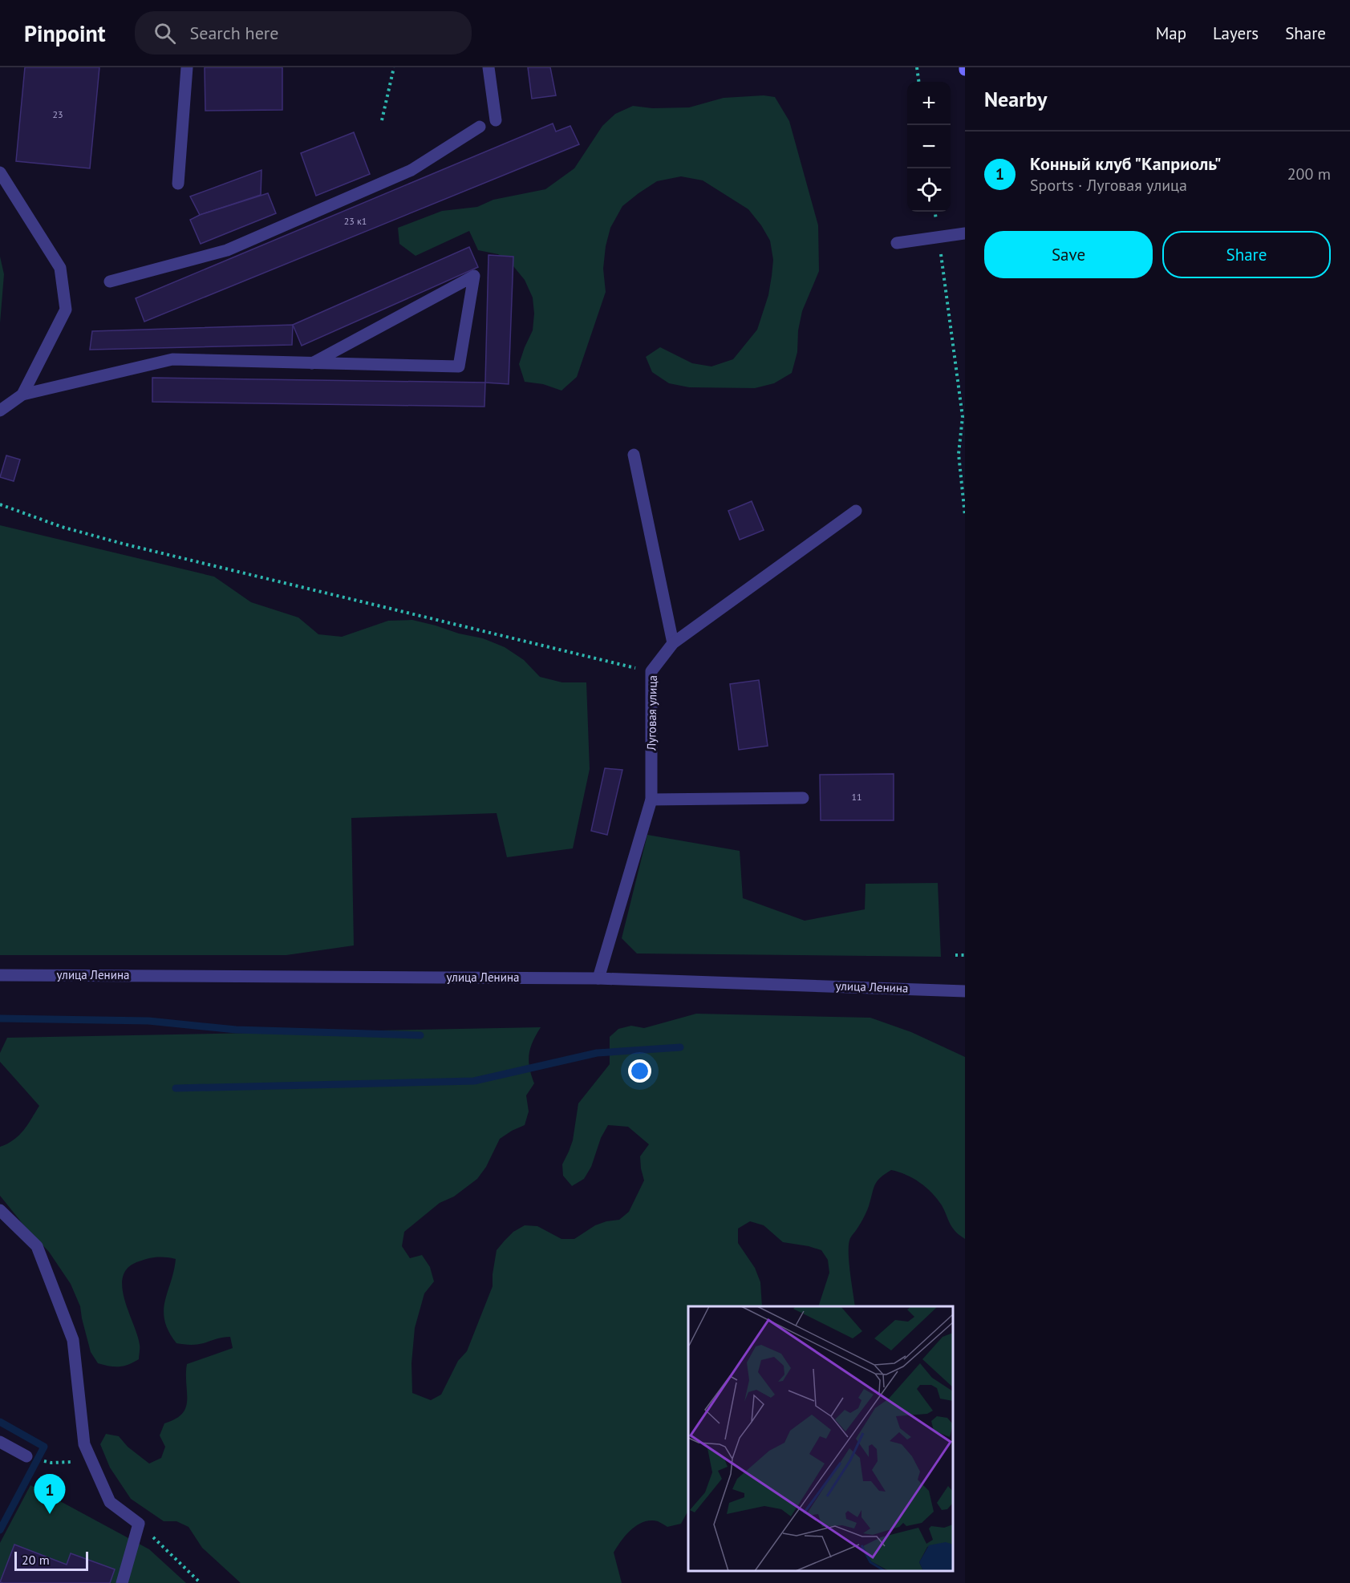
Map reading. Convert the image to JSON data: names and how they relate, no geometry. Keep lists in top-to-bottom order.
{
  "streets": {
    "street": ["Луговая улица", "улица Ленина"]
  },
  "crossings": [
    ["Луговая улица", "улица Ленина"]
  ],
  "house_numbers": ["23", "23 к1", "11"],
  "scale_bar": "20 m",
  "page": {
    "header": "Pinpoint",
    "search": "Search here",
    "nav": ["Map", "Layers", "Share"],
    "heading": "Nearby",
    "map_buttons": ["+", "−"],
    "list": [
      {
        "mark": "1",
        "name": "Конный клуб \"Каприоль\"",
        "note": "Sports · Луговая улица",
        "value": "200 m"
      }
    ],
    "buttons": ["Save", "Share"],
    "pins": "1",
    "scale": "20 m"
  }
}
